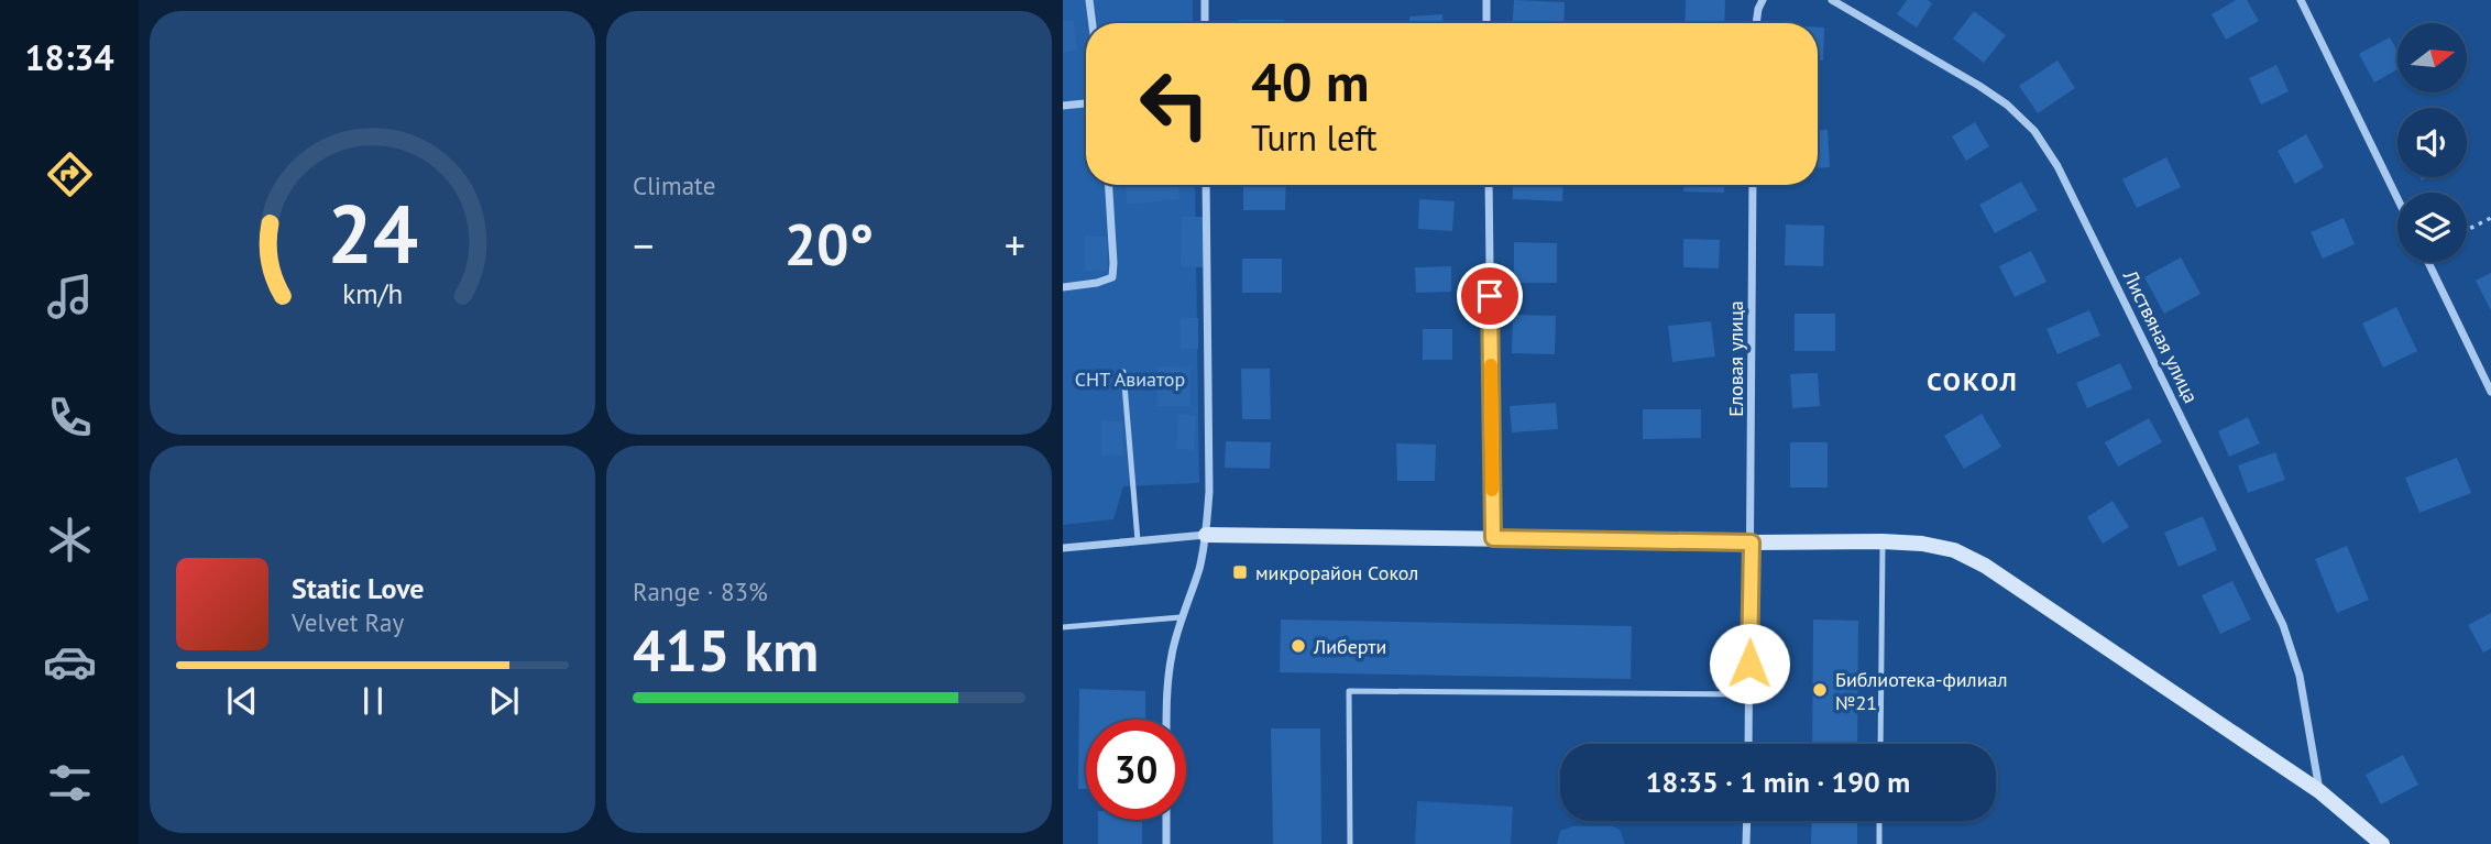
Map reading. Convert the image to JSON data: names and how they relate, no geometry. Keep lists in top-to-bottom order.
{
  "streets": {
    "street": ["Листвяная улица", "Еловая улица"]
  },
  "districts": ["СОКОЛ"],
  "parks": ["СНТ Авиатор"],
  "places": {
    "transit": ["микрорайон Сокол"],
    "other": ["Либерти", "Библиотека-филиал №21"]
  },
  "north": "right",
  "page": {
    "tabs": "18:34",
    "tile": [
      "Climate",
      ["Range · 83%", "415 km"]
    ],
    "turn": ["40 m", "Turn left"],
    "heat": ["−", "20°", "+"],
    "song": ["Static Love", "Velvet Ray"],
    "limit": "30",
    "trip": "18:35 · 1 min · 190 m",
    "gauge": ["24", "km/h"]
  }
}
